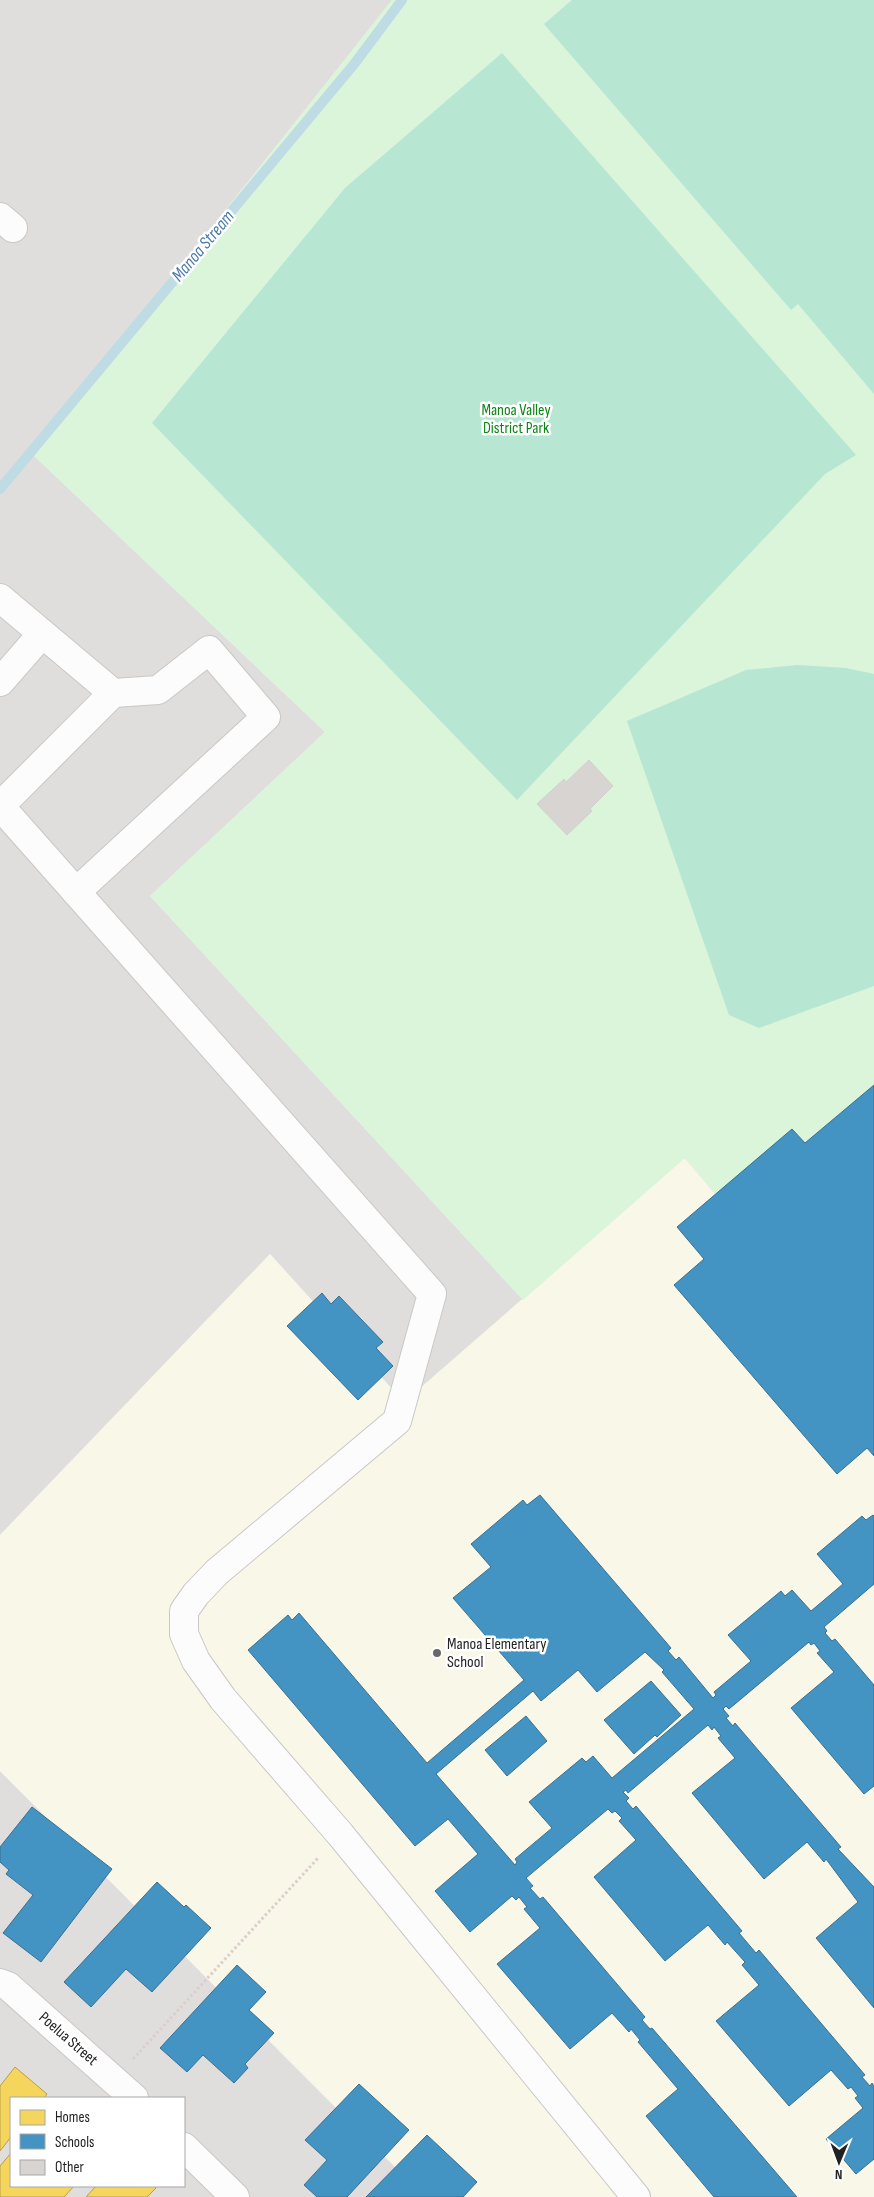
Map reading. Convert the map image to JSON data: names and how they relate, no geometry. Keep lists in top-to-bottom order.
{
  "streets": {
    "street": ["Poelua Street"]
  },
  "water": ["Manoa Stream"],
  "parks": ["Manoa Valley District Park"],
  "places": ["Manoa Elementary School"],
  "legend": ["Homes", "Schools", "Other"],
  "north": "bottom"
}
